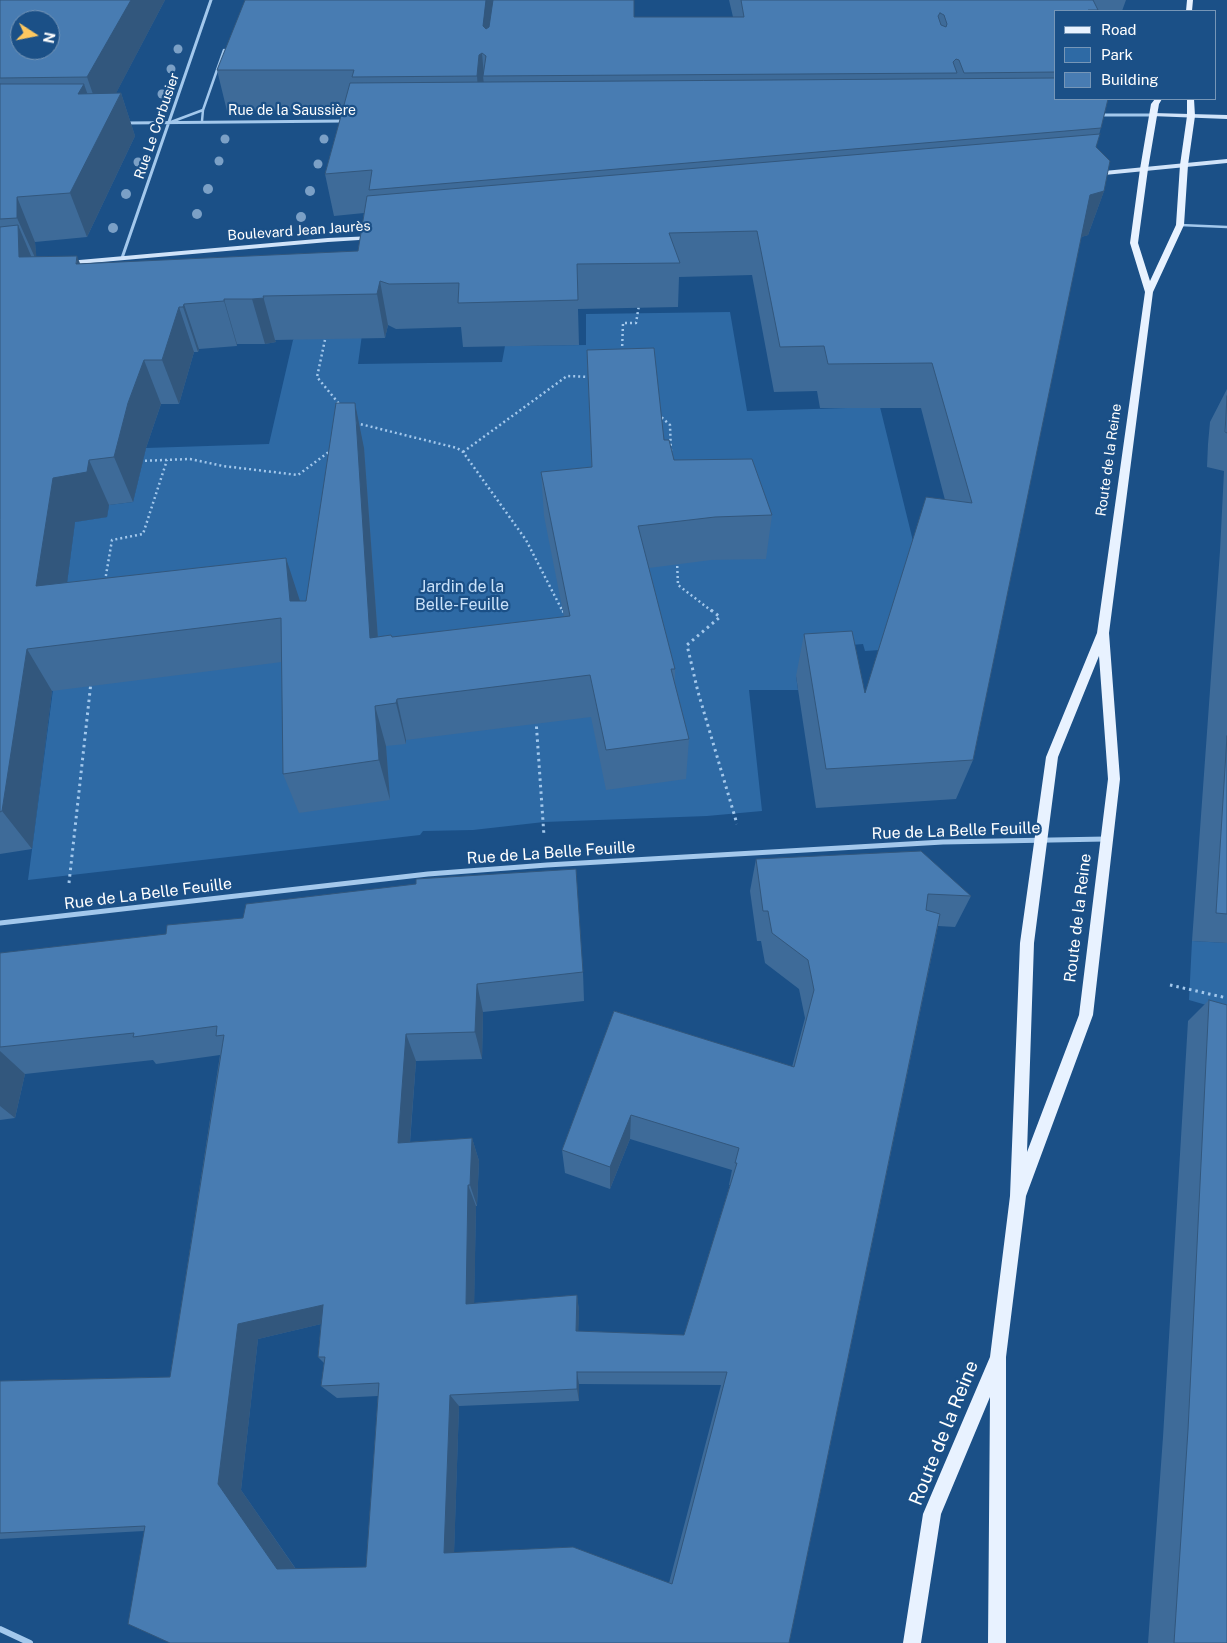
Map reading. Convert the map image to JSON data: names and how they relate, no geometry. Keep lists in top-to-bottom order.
{
  "streets": {
    "main road": ["Route de la Reine"],
    "street": [
      "Rue de la Saussière",
      "Rue Le Corbusier",
      "Boulevard Jean Jaurès",
      "Rue de La Belle Feuille"
    ]
  },
  "crossings": [
    ["Rue de la Saussière", "Rue Le Corbusier"],
    ["Rue Le Corbusier", "Boulevard Jean Jaurès"],
    ["Route de la Reine", "Rue de La Belle Feuille"]
  ],
  "parks": ["Jardin de la Belle-Feuille"],
  "legend": ["Road", "Park", "Building"],
  "north": "right"
}
